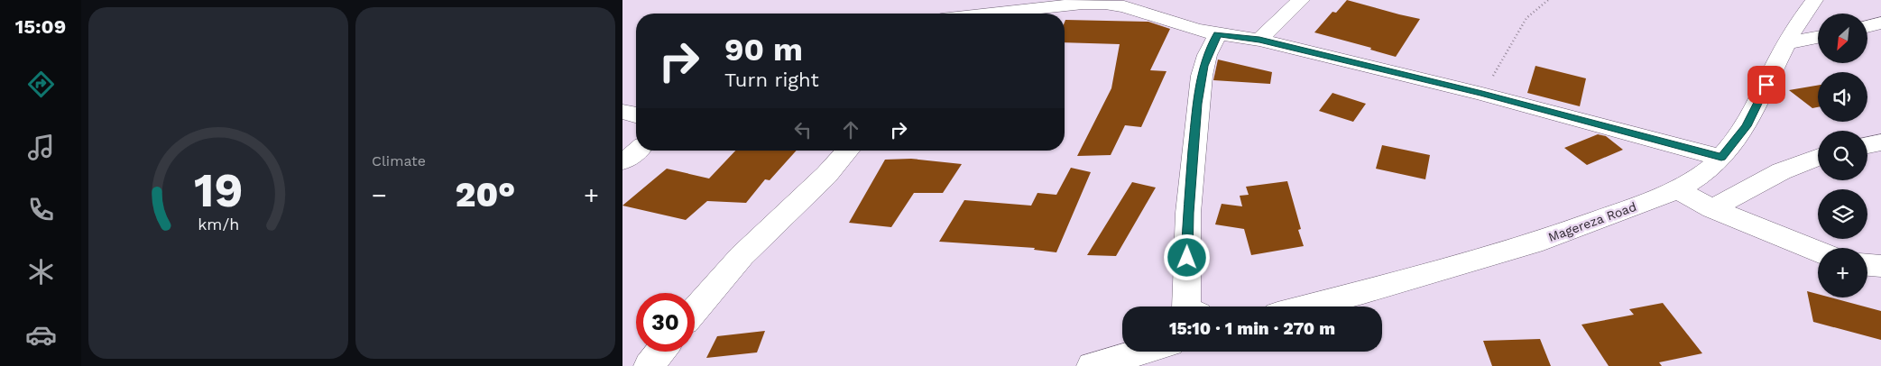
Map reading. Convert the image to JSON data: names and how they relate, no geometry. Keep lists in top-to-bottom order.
{
  "streets": {
    "street": ["Magereza Road"]
  },
  "north": "bottom left",
  "page": {
    "tabs": "15:09",
    "tile": "Climate",
    "map_buttons": "+",
    "turn": ["90 m", "Turn right"],
    "heat": ["−", "20°", "+"],
    "limit": "30",
    "trip": "15:10 · 1 min · 270 m",
    "gauge": ["19", "km/h"]
  }
}
